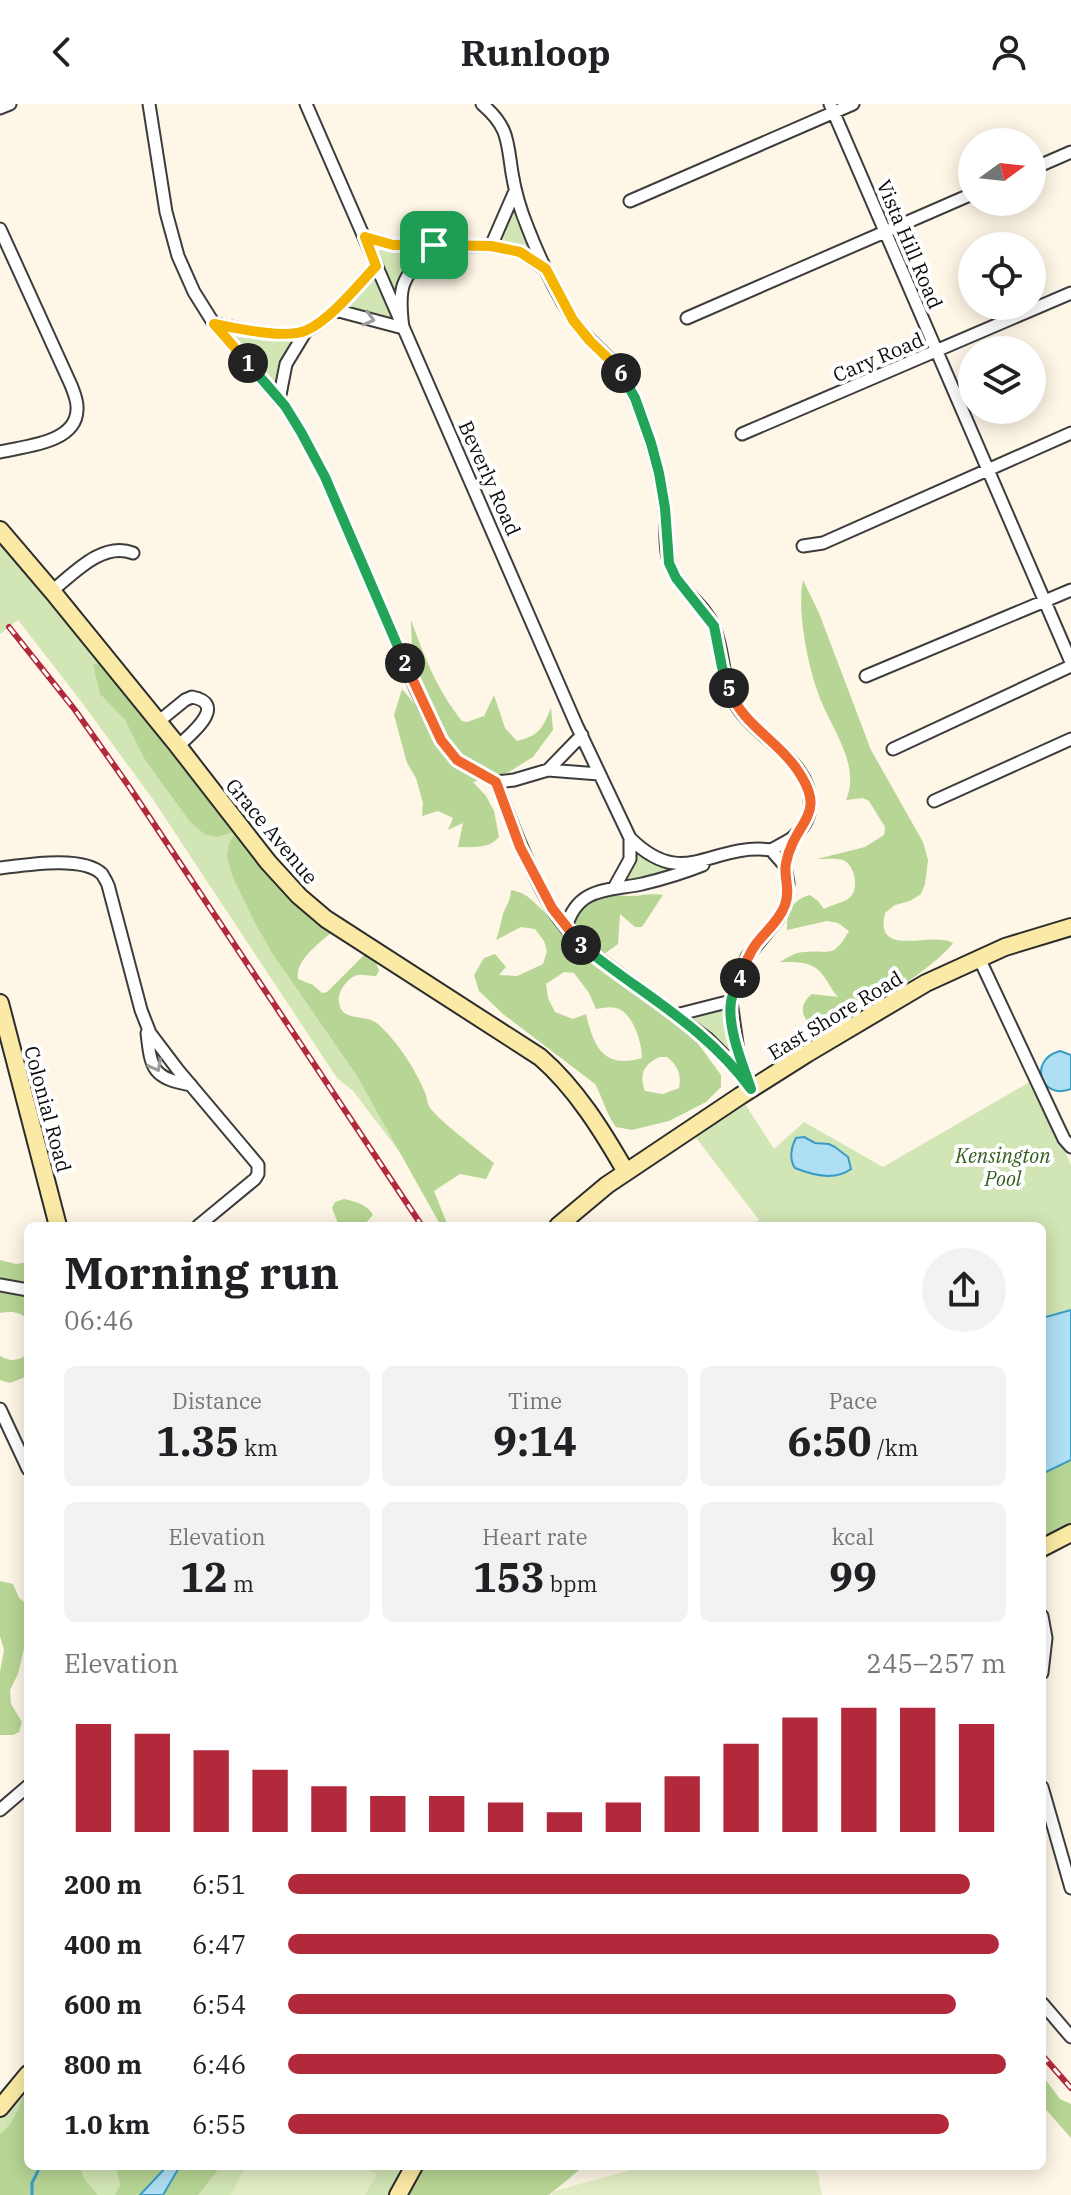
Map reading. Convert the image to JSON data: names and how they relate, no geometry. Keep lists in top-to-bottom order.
{
  "streets": {
    "street": [
      "Vista Hill Road",
      "Cary Road",
      "Beverly Road",
      "Grace Avenue",
      "East Shore Road",
      "Colonial Road"
    ]
  },
  "crossings": [
    ["Vista Hill Road", "Cary Road"],
    ["Grace Avenue", "East Shore Road"]
  ],
  "parks": ["Kensington Pool"],
  "north": "right",
  "page": {
    "header": "Runloop",
    "pins": [
      "1",
      "6",
      "2",
      "5",
      "3",
      "4"
    ],
    "heading": ["Morning run", "06:46"],
    "stats": [
      ["Distance", "1.35 km"],
      ["Time", "9:14"],
      ["Pace", "6:50 /km"],
      ["Elevation", "12 m"],
      ["Heart rate", "153 bpm"],
      ["kcal", "99"]
    ],
    "chart": ["Elevation", "245–257 m"],
    "list": [
      {
        "name": "200 m",
        "note": "6:51"
      },
      {
        "name": "400 m",
        "note": "6:47"
      },
      {
        "name": "600 m",
        "note": "6:54"
      },
      {
        "name": "800 m",
        "note": "6:46"
      },
      {
        "name": "1.0 km",
        "note": "6:55"
      }
    ]
  }
}
